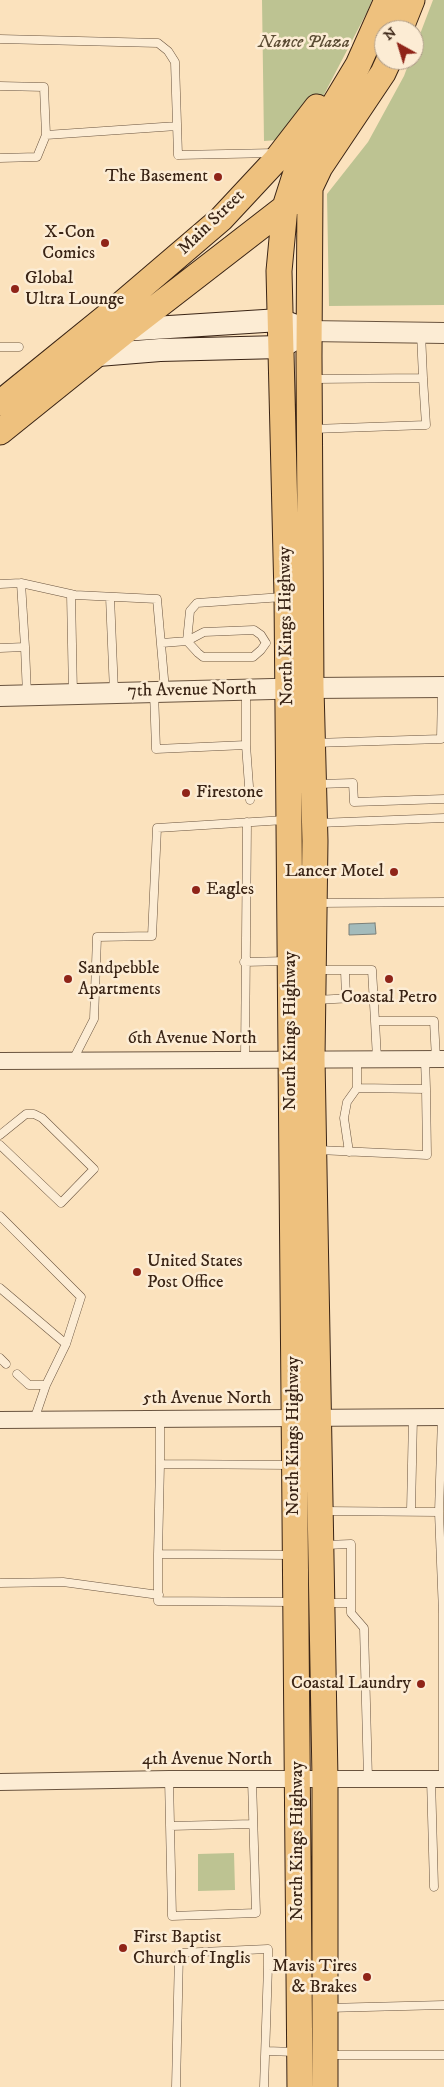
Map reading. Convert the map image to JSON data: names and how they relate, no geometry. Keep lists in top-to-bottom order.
{
  "streets": {
    "main road": ["Main Street", "North Kings Highway"],
    "street": [
      "7th Avenue North",
      "6th Avenue North",
      "5th Avenue North",
      "4th Avenue North"
    ]
  },
  "crossings": [
    ["Main Street", "North Kings Highway"],
    ["North Kings Highway", "7th Avenue North"],
    ["North Kings Highway", "6th Avenue North"],
    ["North Kings Highway", "5th Avenue North"],
    ["North Kings Highway", "4th Avenue North"]
  ],
  "parks": ["Nance Plaza"],
  "places": [
    "The Basement",
    "X-Con Comics",
    "Global Ultra Lounge",
    "Firestone",
    "Lancer Motel",
    "Eagles",
    "Sandpebble Apartments",
    "Coastal Petro",
    "United States Post Office",
    "Coastal Laundry",
    "First Baptist Church of Inglis",
    "Mavis Tires & Brakes"
  ],
  "north": "top left"
}
